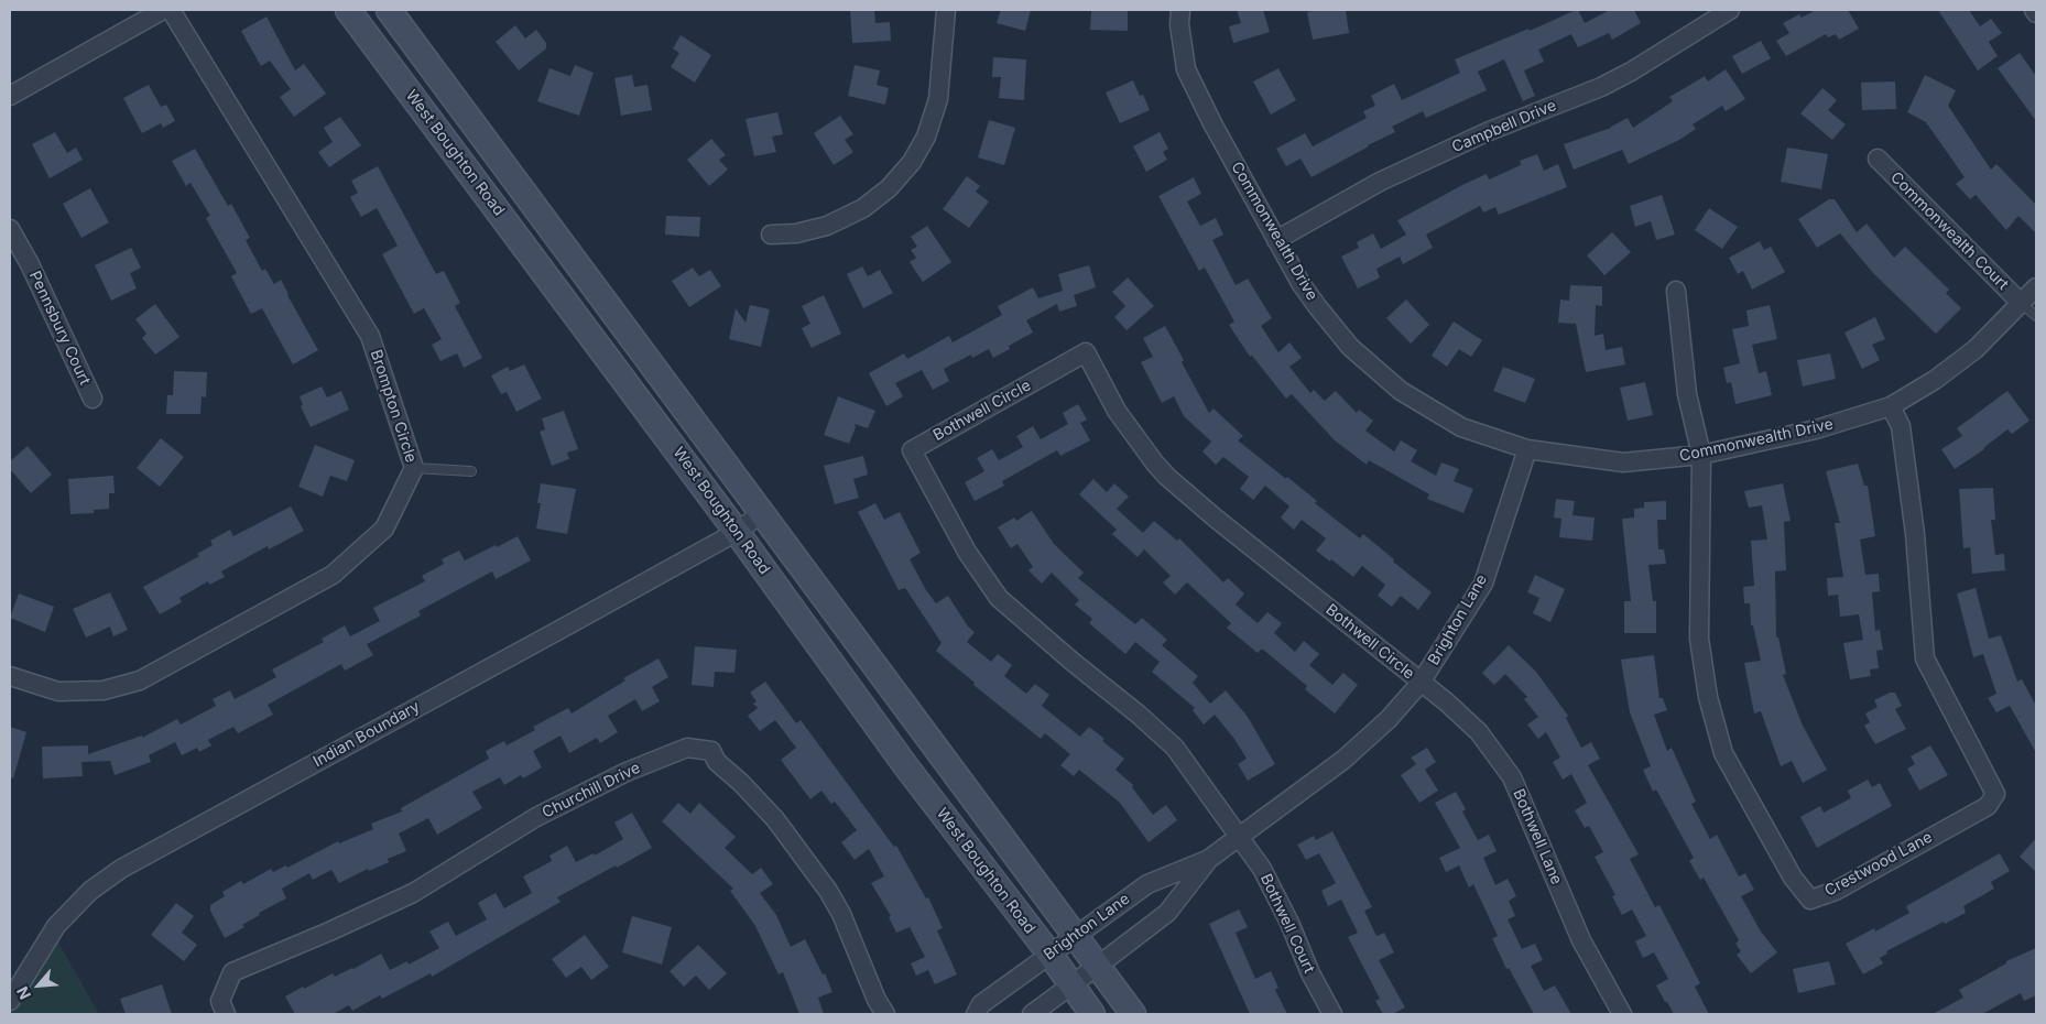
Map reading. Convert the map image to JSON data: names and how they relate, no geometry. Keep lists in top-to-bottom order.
{
  "streets": {
    "main road": ["West Boughton Road"],
    "street": [
      "Campbell Drive",
      "Commonwealth Drive",
      "Commonwealth Court",
      "Pennsbury Court",
      "Brompton Circle",
      "Bothwell Circle",
      "Brighton Lane",
      "Indian Boundary",
      "Churchill Drive",
      "Bothwell Lane",
      "Crestwood Lane",
      "Bothwell Court"
    ]
  },
  "crossings": [
    ["Campbell Drive", "Commonwealth Drive"],
    ["West Boughton Road", "Brighton Lane"],
    ["West Boughton Road", "Indian Boundary"],
    ["Commonwealth Drive", "Commonwealth Court"],
    ["Commonwealth Drive", "Brighton Lane"],
    ["Commonwealth Drive", "Crestwood Lane"],
    ["Bothwell Circle", "Brighton Lane"],
    ["Bothwell Circle", "Bothwell Lane"],
    ["Bothwell Circle", "Bothwell Court"],
    ["Brighton Lane", "Bothwell Lane"],
    ["Brighton Lane", "Bothwell Court"]
  ],
  "north": "bottom left"
}
